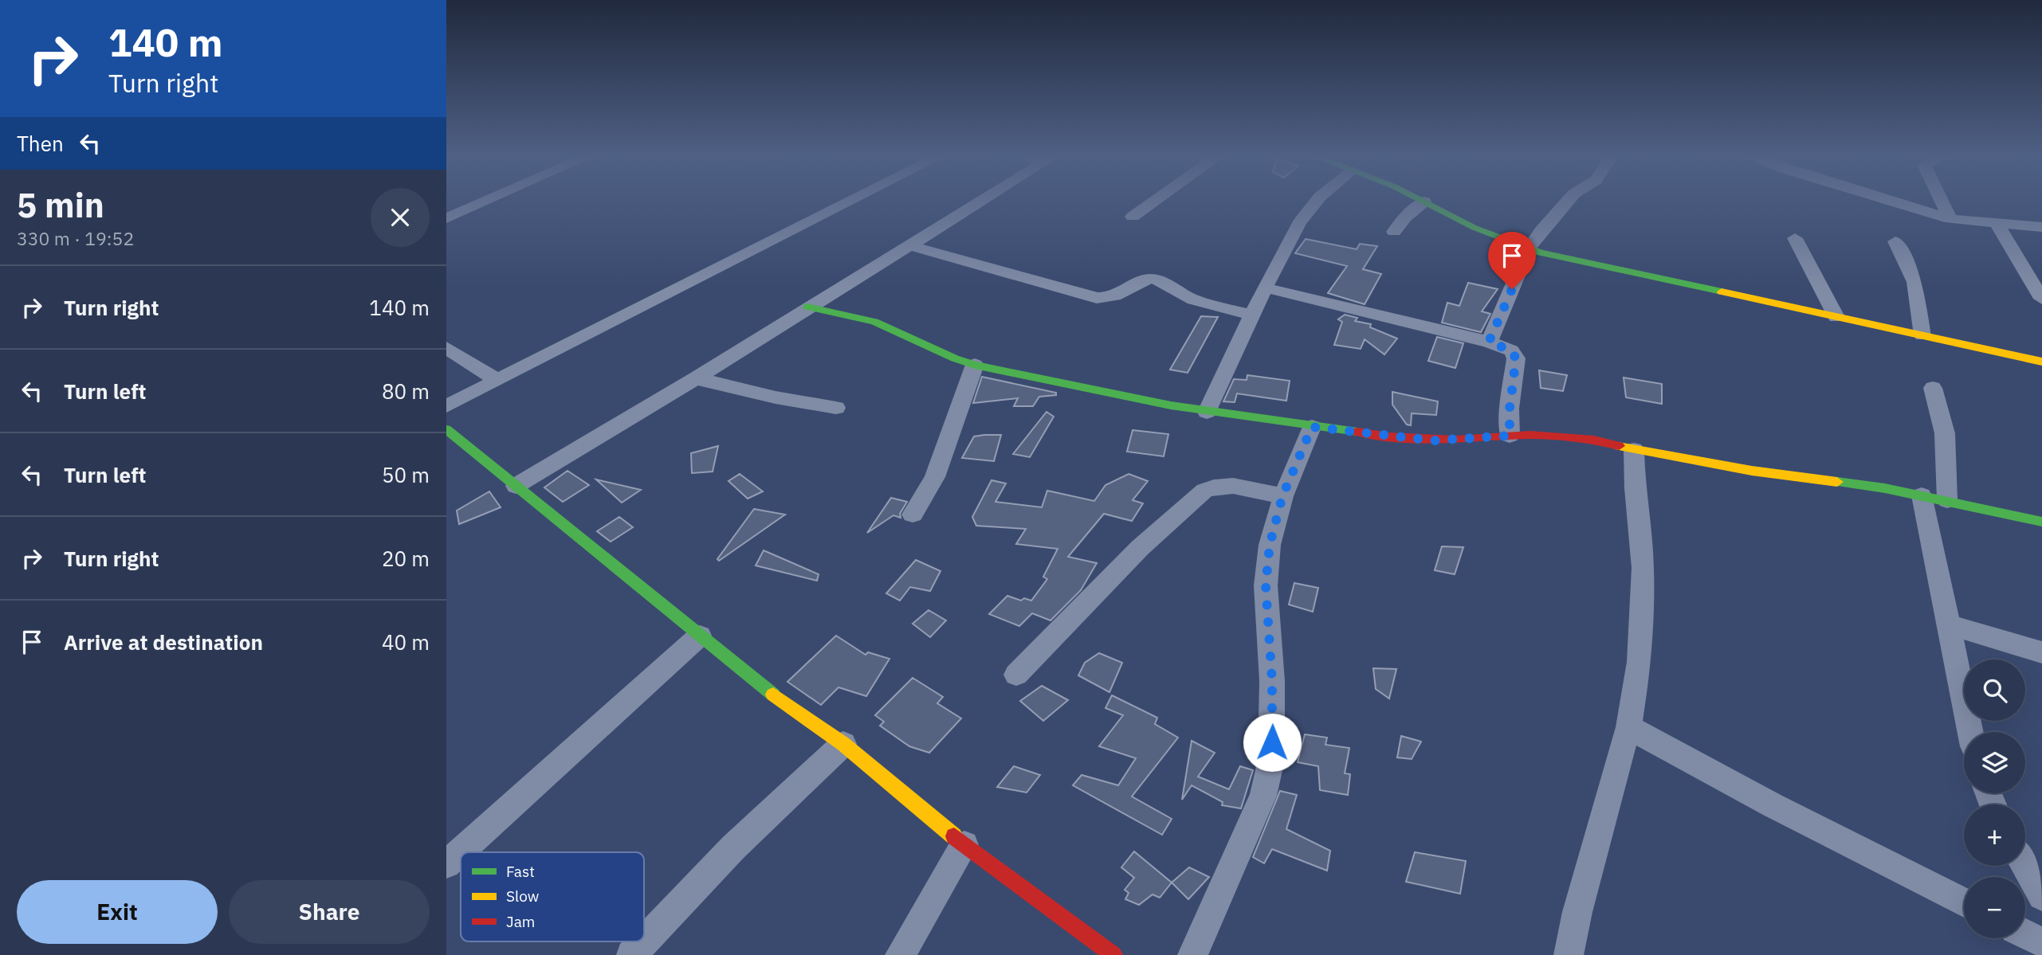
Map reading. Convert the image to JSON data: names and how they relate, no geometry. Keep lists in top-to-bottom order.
{
  "legend": ["Fast", "Slow", "Jam"],
  "page": {
    "turn": ["140 m", "Turn right"],
    "then": "Then",
    "heading": ["5 min", "330 m · 19:52"],
    "list": [
      {
        "name": "Turn right",
        "value": "140 m"
      },
      {
        "name": "Turn left",
        "value": "80 m"
      },
      {
        "name": "Turn left",
        "value": "50 m"
      },
      {
        "name": "Turn right",
        "value": "20 m"
      },
      {
        "name": "Arrive at destination",
        "value": "40 m"
      }
    ],
    "map_buttons": ["+", "−"],
    "buttons": ["Exit", "Share"]
  }
}
